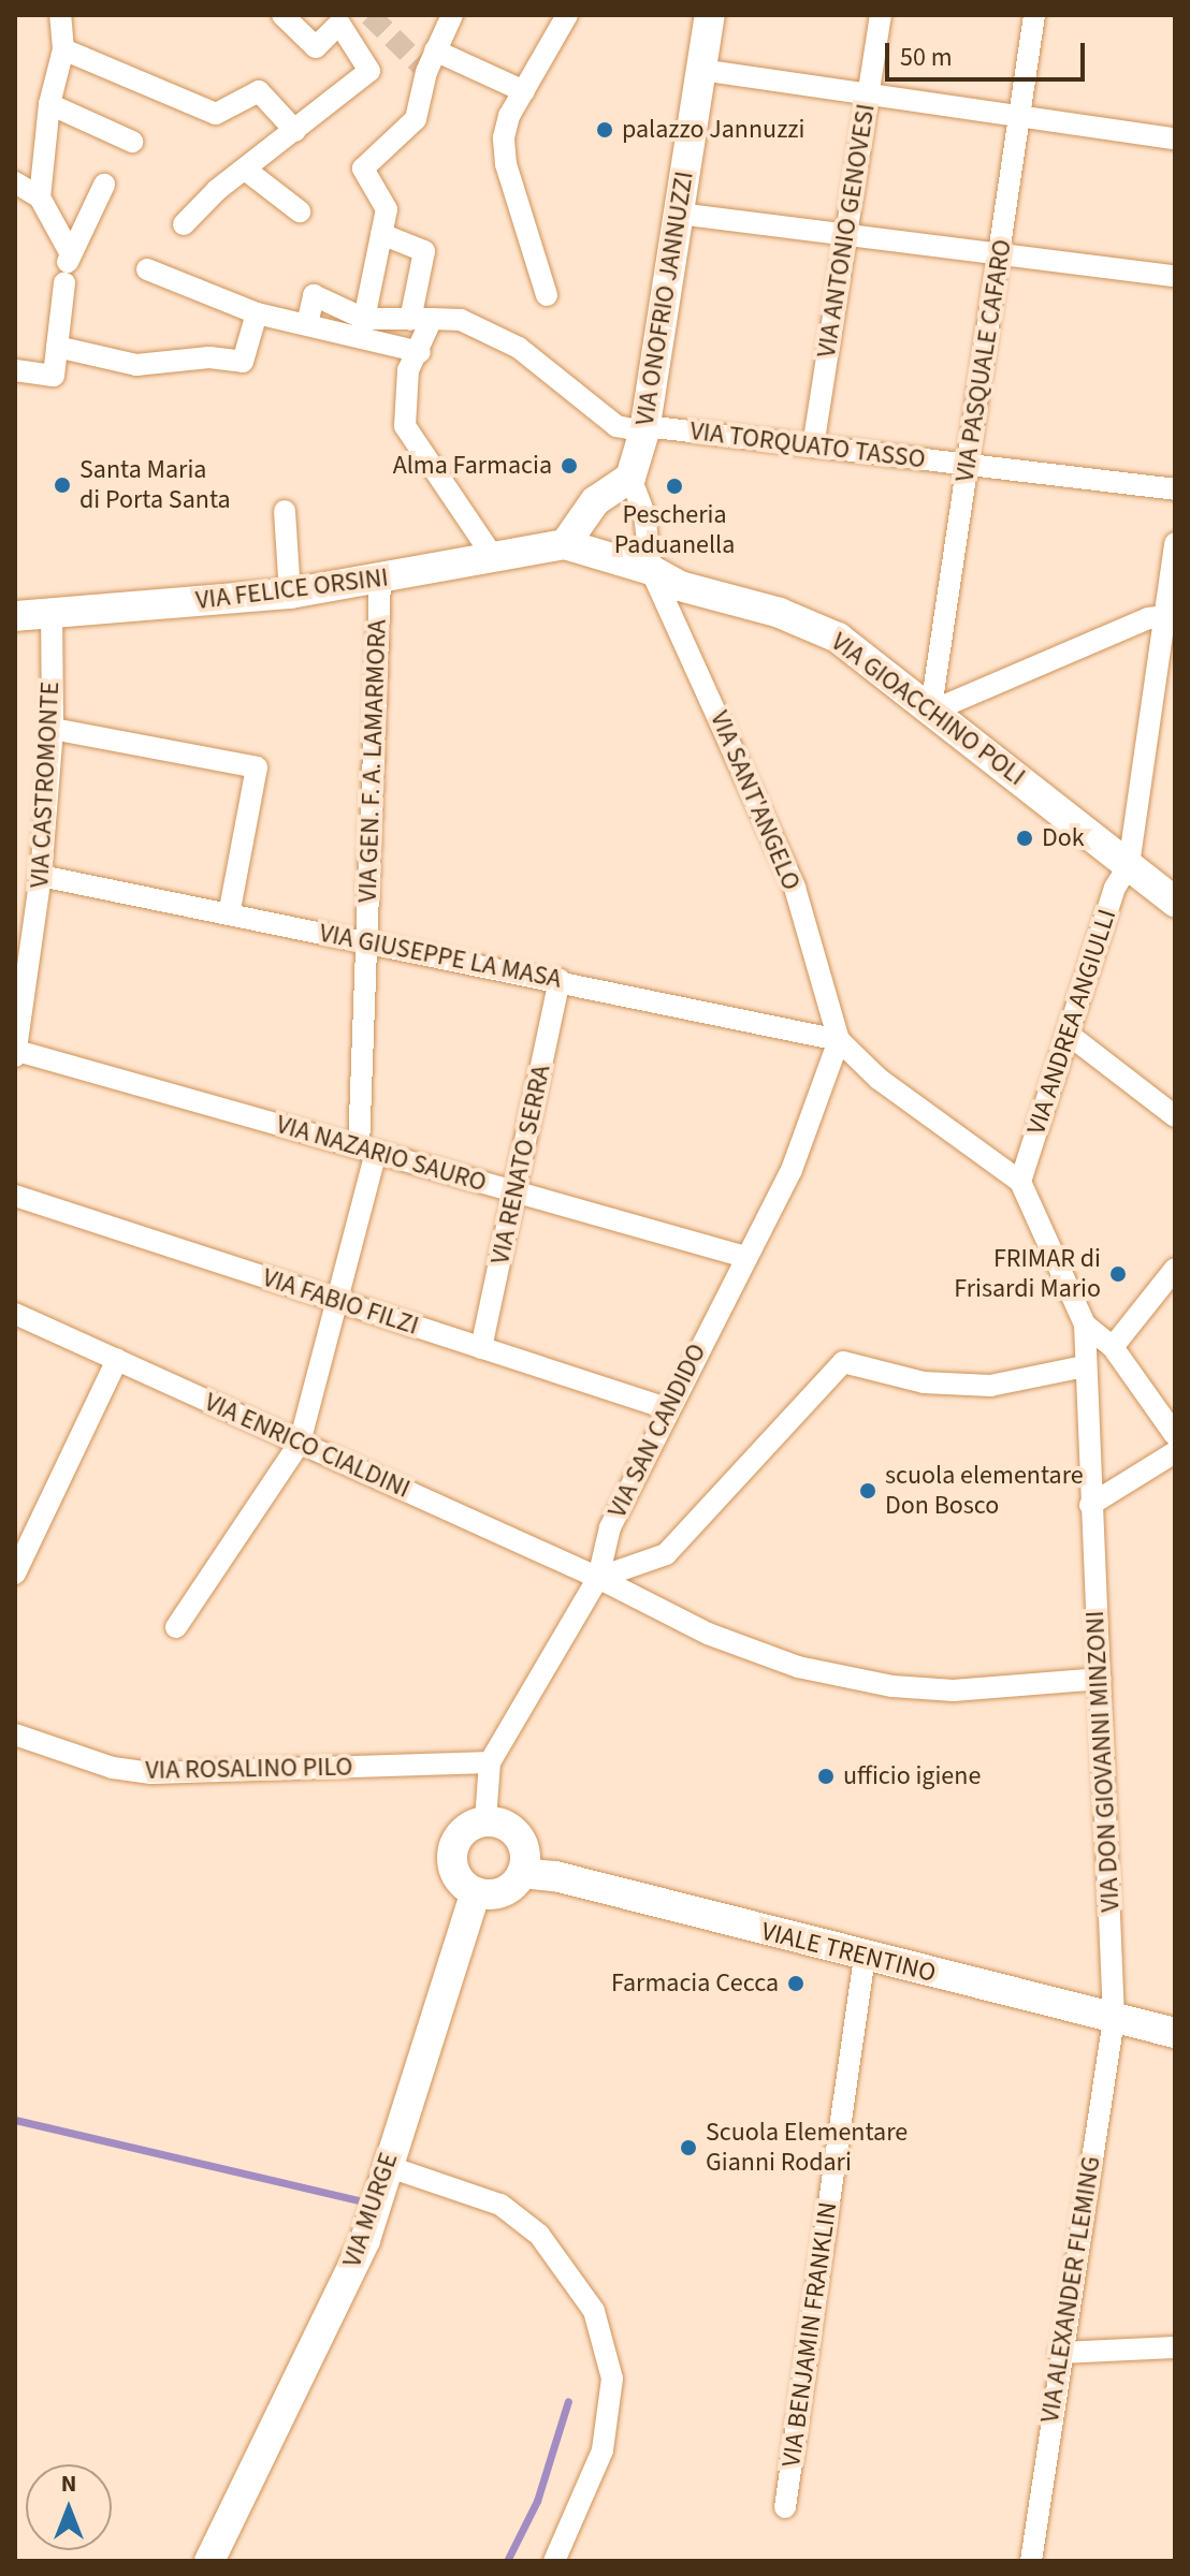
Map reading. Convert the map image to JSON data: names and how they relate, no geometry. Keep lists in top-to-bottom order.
{
  "streets": {
    "street": [
      "VIA ANTONIO GENOVESI",
      "VIA ONOFRIO JANNUZZI",
      "VIA PASQUALE CAFARO",
      "VIA TORQUATO TASSO",
      "VIA FELICE ORSINI",
      "VIA GIOACCHINO POLI",
      "VIA GEN. F. A. LAMARMORA",
      "VIA CASTROMONTE",
      "VIA SANT'ANGELO",
      "VIA GIUSEPPE LA MASA",
      "VIA ANDREA ANGIULLI",
      "VIA NAZARIO SAURO",
      "VIA RENATO SERRA",
      "VIA FABIO FILZI",
      "VIA SAN CANDIDO",
      "VIA ENRICO CIALDINI",
      "VIA DON GIOVANNI MINZONI",
      "VIA ROSALINO PILO",
      "VIALE TRENTINO",
      "VIA MURGE",
      "VIA ALEXANDER FLEMING",
      "VIA BENJAMIN FRANKLIN"
    ]
  },
  "crossings": [
    ["VIA ANTONIO GENOVESI", "VIA TORQUATO TASSO"],
    ["VIA ONOFRIO JANNUZZI", "VIA TORQUATO TASSO"],
    ["VIA ONOFRIO JANNUZZI", "VIA SANT'ANGELO"],
    ["VIA PASQUALE CAFARO", "VIA TORQUATO TASSO"],
    ["VIA PASQUALE CAFARO", "VIA GIOACCHINO POLI"],
    ["VIA FELICE ORSINI", "VIA GIOACCHINO POLI"],
    ["VIA FELICE ORSINI", "VIA GEN. F. A. LAMARMORA"],
    ["VIA FELICE ORSINI", "VIA CASTROMONTE"],
    ["VIA GIOACCHINO POLI", "VIA SANT'ANGELO"],
    ["VIA GIOACCHINO POLI", "VIA ANDREA ANGIULLI"],
    ["VIA GEN. F. A. LAMARMORA", "VIA GIUSEPPE LA MASA"],
    ["VIA GEN. F. A. LAMARMORA", "VIA NAZARIO SAURO"],
    ["VIA GEN. F. A. LAMARMORA", "VIA FABIO FILZI"],
    ["VIA GEN. F. A. LAMARMORA", "VIA ENRICO CIALDINI"],
    ["VIA CASTROMONTE", "VIA GIUSEPPE LA MASA"],
    ["VIA CASTROMONTE", "VIA NAZARIO SAURO"],
    ["VIA SANT'ANGELO", "VIA GIUSEPPE LA MASA"],
    ["VIA SANT'ANGELO", "VIA SAN CANDIDO"],
    ["VIA GIUSEPPE LA MASA", "VIA RENATO SERRA"],
    ["VIA GIUSEPPE LA MASA", "VIA SAN CANDIDO"],
    ["VIA NAZARIO SAURO", "VIA RENATO SERRA"],
    ["VIA NAZARIO SAURO", "VIA SAN CANDIDO"],
    ["VIA RENATO SERRA", "VIA FABIO FILZI"],
    ["VIA FABIO FILZI", "VIA SAN CANDIDO"],
    ["VIA SAN CANDIDO", "VIA ENRICO CIALDINI"],
    ["VIA SAN CANDIDO", "VIA ROSALINO PILO"],
    ["VIA SAN CANDIDO", "VIALE TRENTINO"],
    ["VIA SAN CANDIDO", "VIA MURGE"],
    ["VIA ENRICO CIALDINI", "VIA DON GIOVANNI MINZONI"],
    ["VIA DON GIOVANNI MINZONI", "VIALE TRENTINO"],
    ["VIA DON GIOVANNI MINZONI", "VIA ALEXANDER FLEMING"],
    ["VIALE TRENTINO", "VIA MURGE"],
    ["VIALE TRENTINO", "VIA ALEXANDER FLEMING"],
    ["VIALE TRENTINO", "VIA BENJAMIN FRANKLIN"]
  ],
  "places": [
    "palazzo Jannuzzi",
    "Alma Farmacia",
    "Santa Maria di Porta Santa",
    "Pescheria Paduanella",
    "Dok",
    "FRIMAR di Frisardi Mario",
    "scuola elementare Don Bosco",
    "ufficio igiene",
    "Farmacia Cecca",
    "Scuola Elementare Gianni Rodari"
  ],
  "scale_bar": "50 m",
  "north": "top"
}
